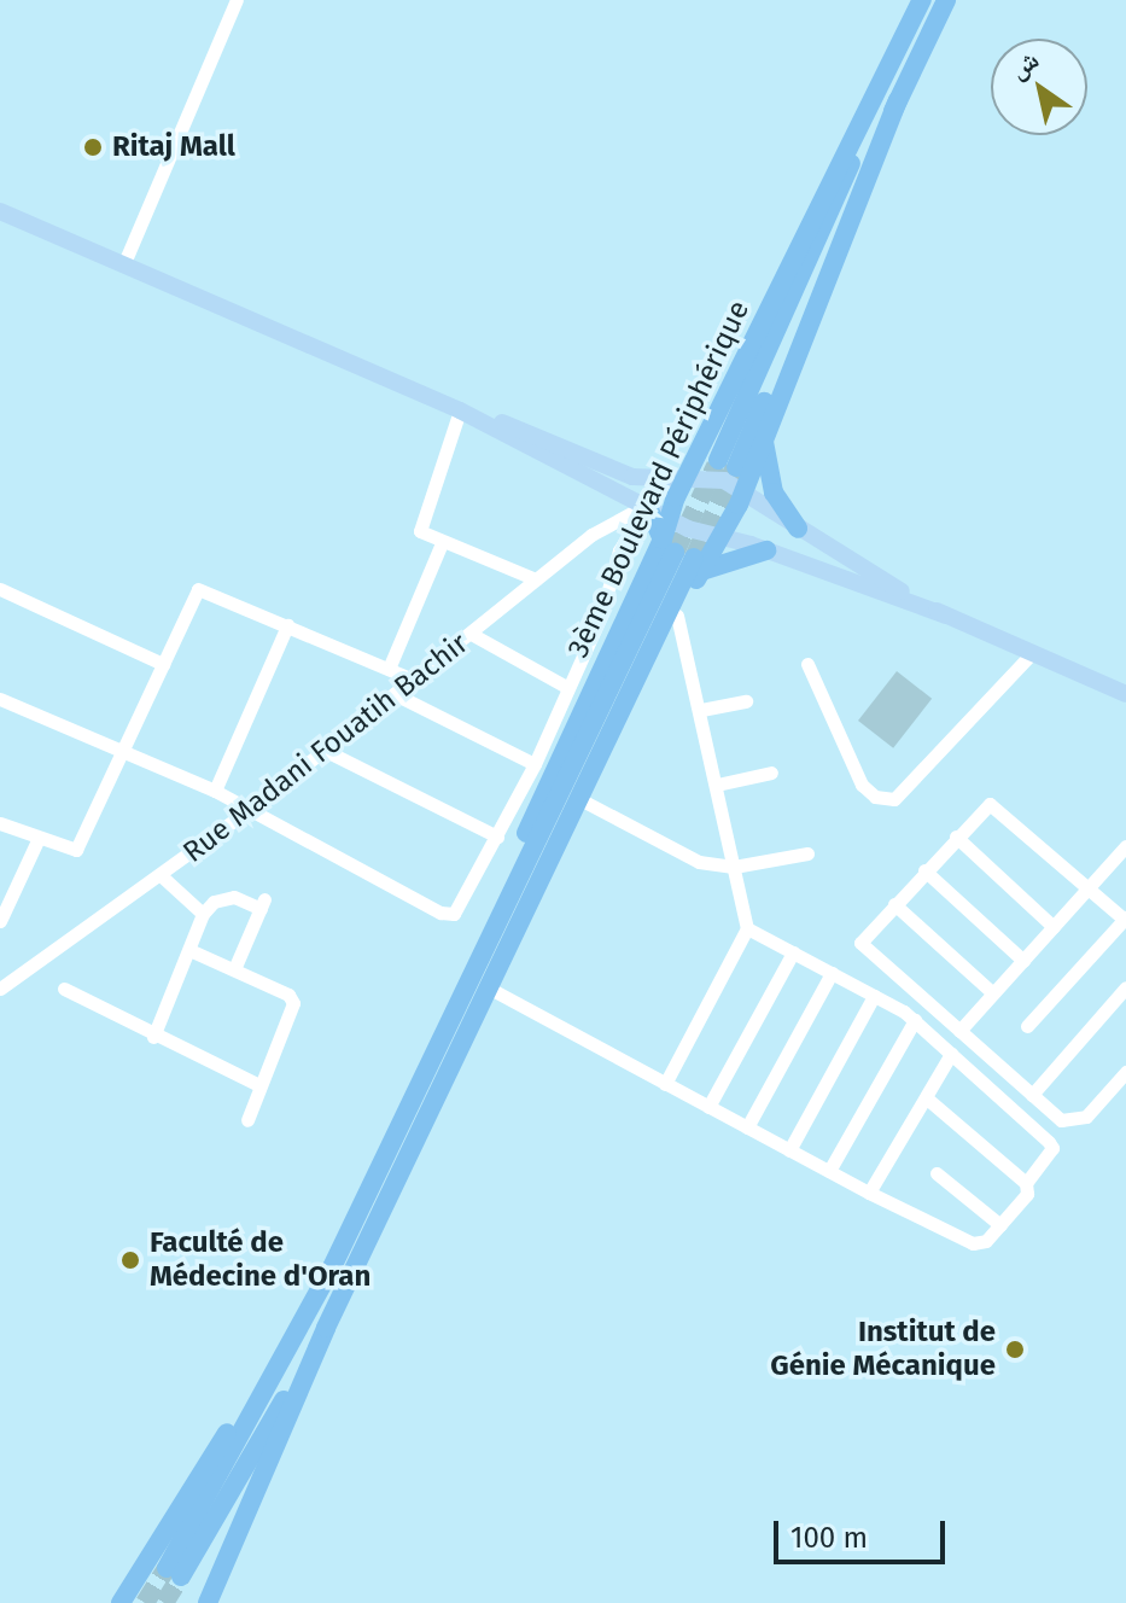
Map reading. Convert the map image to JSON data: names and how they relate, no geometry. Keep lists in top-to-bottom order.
{
  "streets": {
    "highway": ["3ème Boulevard Périphérique"],
    "street": ["Rue Madani Fouatih Bachir"]
  },
  "places": ["Ritaj Mall", "Faculté de Médecine d'Oran", "Institut de Génie Mécanique"],
  "scale_bar": "100 m",
  "north": "top left"
}
